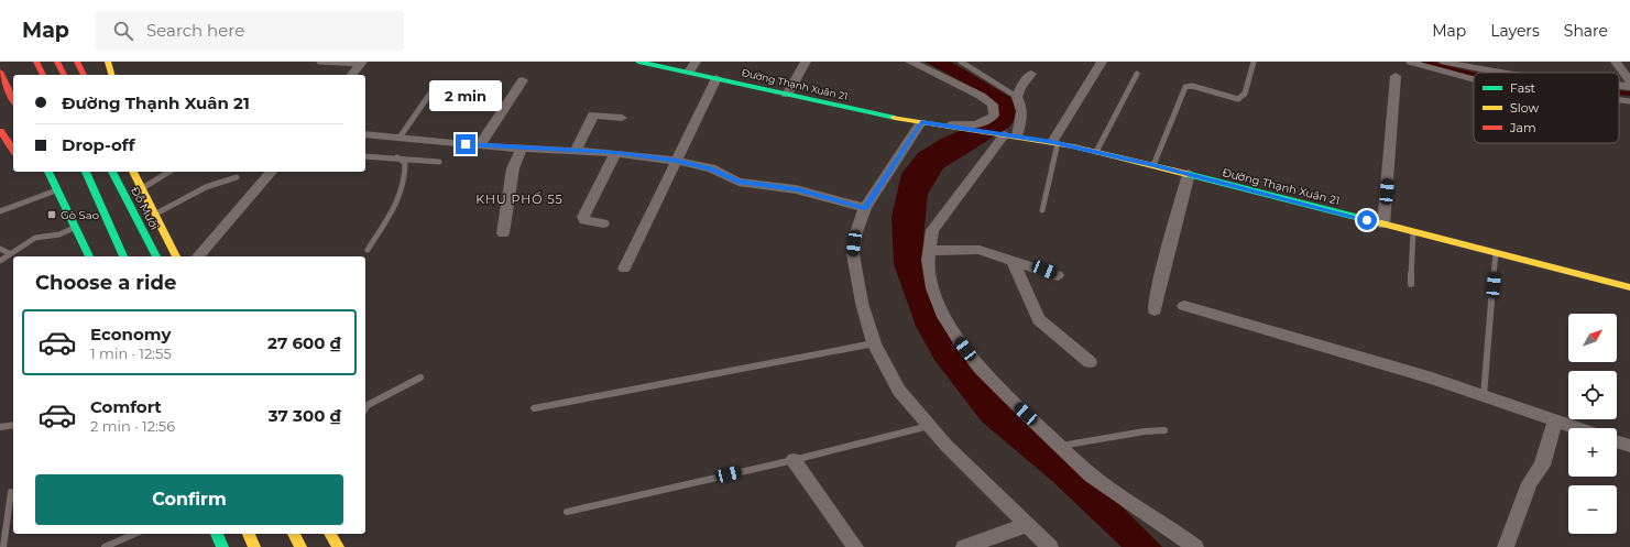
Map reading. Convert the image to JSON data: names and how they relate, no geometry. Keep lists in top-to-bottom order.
{
  "streets": {
    "main road": ["Đường Thạnh Xuân 21", "Đỗ Mười"]
  },
  "districts": ["KHU PHỐ 55"],
  "places": {
    "transit": ["Gò Sao"]
  },
  "legend": ["Fast", "Slow", "Jam"],
  "north": "top right",
  "page": {
    "header": "Map",
    "search": "Search here",
    "nav": ["Map", "Layers", "Share"],
    "banner": ["Đường Thạnh Xuân 21", "Drop-off"],
    "bubble": "2 min",
    "heading": "Choose a ride",
    "list": [
      {
        "name": "Economy",
        "note": "1 min · 12:55",
        "value": "27 600 ₫"
      },
      {
        "name": "Comfort",
        "note": "2 min · 12:56",
        "value": "37 300 ₫"
      }
    ],
    "map_buttons": ["+", "−"],
    "buttons": "Confirm"
  }
}
